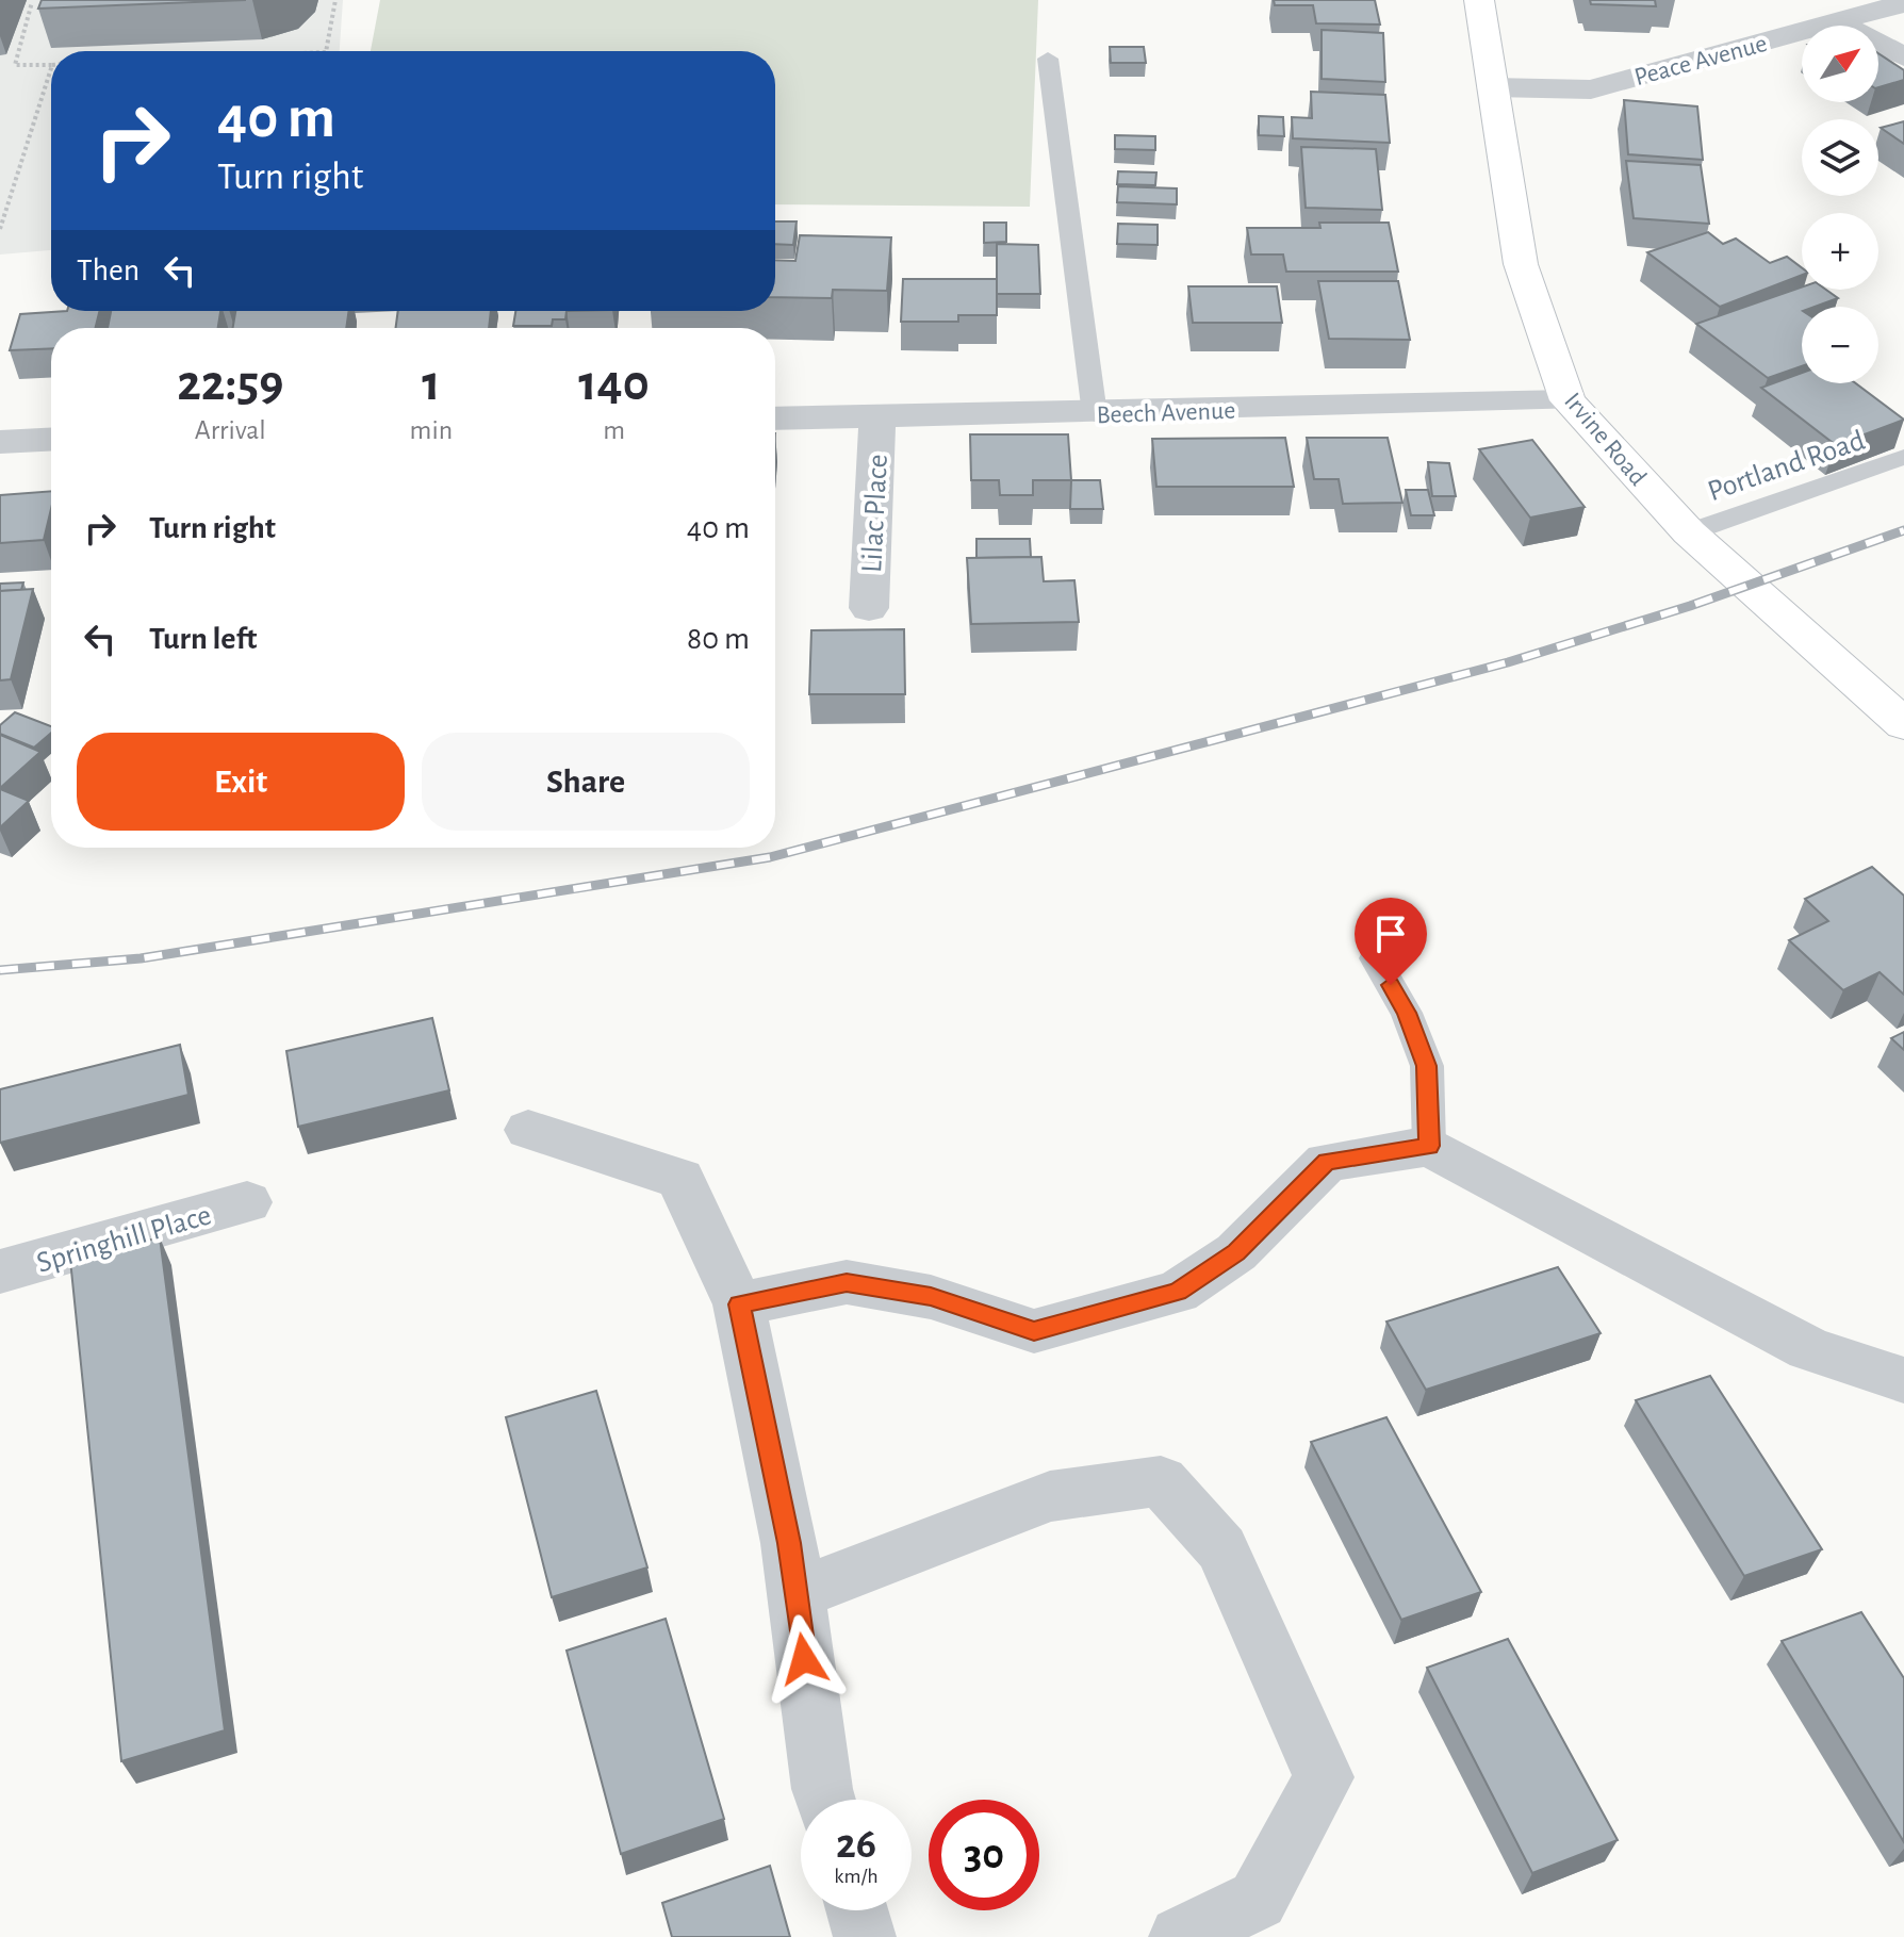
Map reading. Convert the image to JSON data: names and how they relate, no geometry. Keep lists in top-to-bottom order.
{
  "streets": {
    "main road": ["Irvine Road"],
    "street": [
      "Peace Avenue",
      "Beech Avenue",
      "Lilac Place",
      "Springhill Place"
    ],
    "lane": ["Portland Road"]
  },
  "crossings": [
    ["Peace Avenue", "Irvine Road"],
    ["Beech Avenue", "Irvine Road"],
    ["Beech Avenue", "Lilac Place"],
    ["Irvine Road", "Portland Road"]
  ],
  "north": "top right",
  "page": {
    "map_buttons": ["+", "−"],
    "turn": ["40 m", "Turn right"],
    "then": "Then",
    "eta": [
      "22:59",
      "Arrival",
      "1",
      "min",
      "140",
      "m"
    ],
    "list": [
      {
        "name": "Turn right",
        "value": "40 m"
      },
      {
        "name": "Turn left",
        "value": "80 m"
      }
    ],
    "buttons": ["Exit", "Share"],
    "speed": "26 km/h",
    "limit": "30"
  }
}
